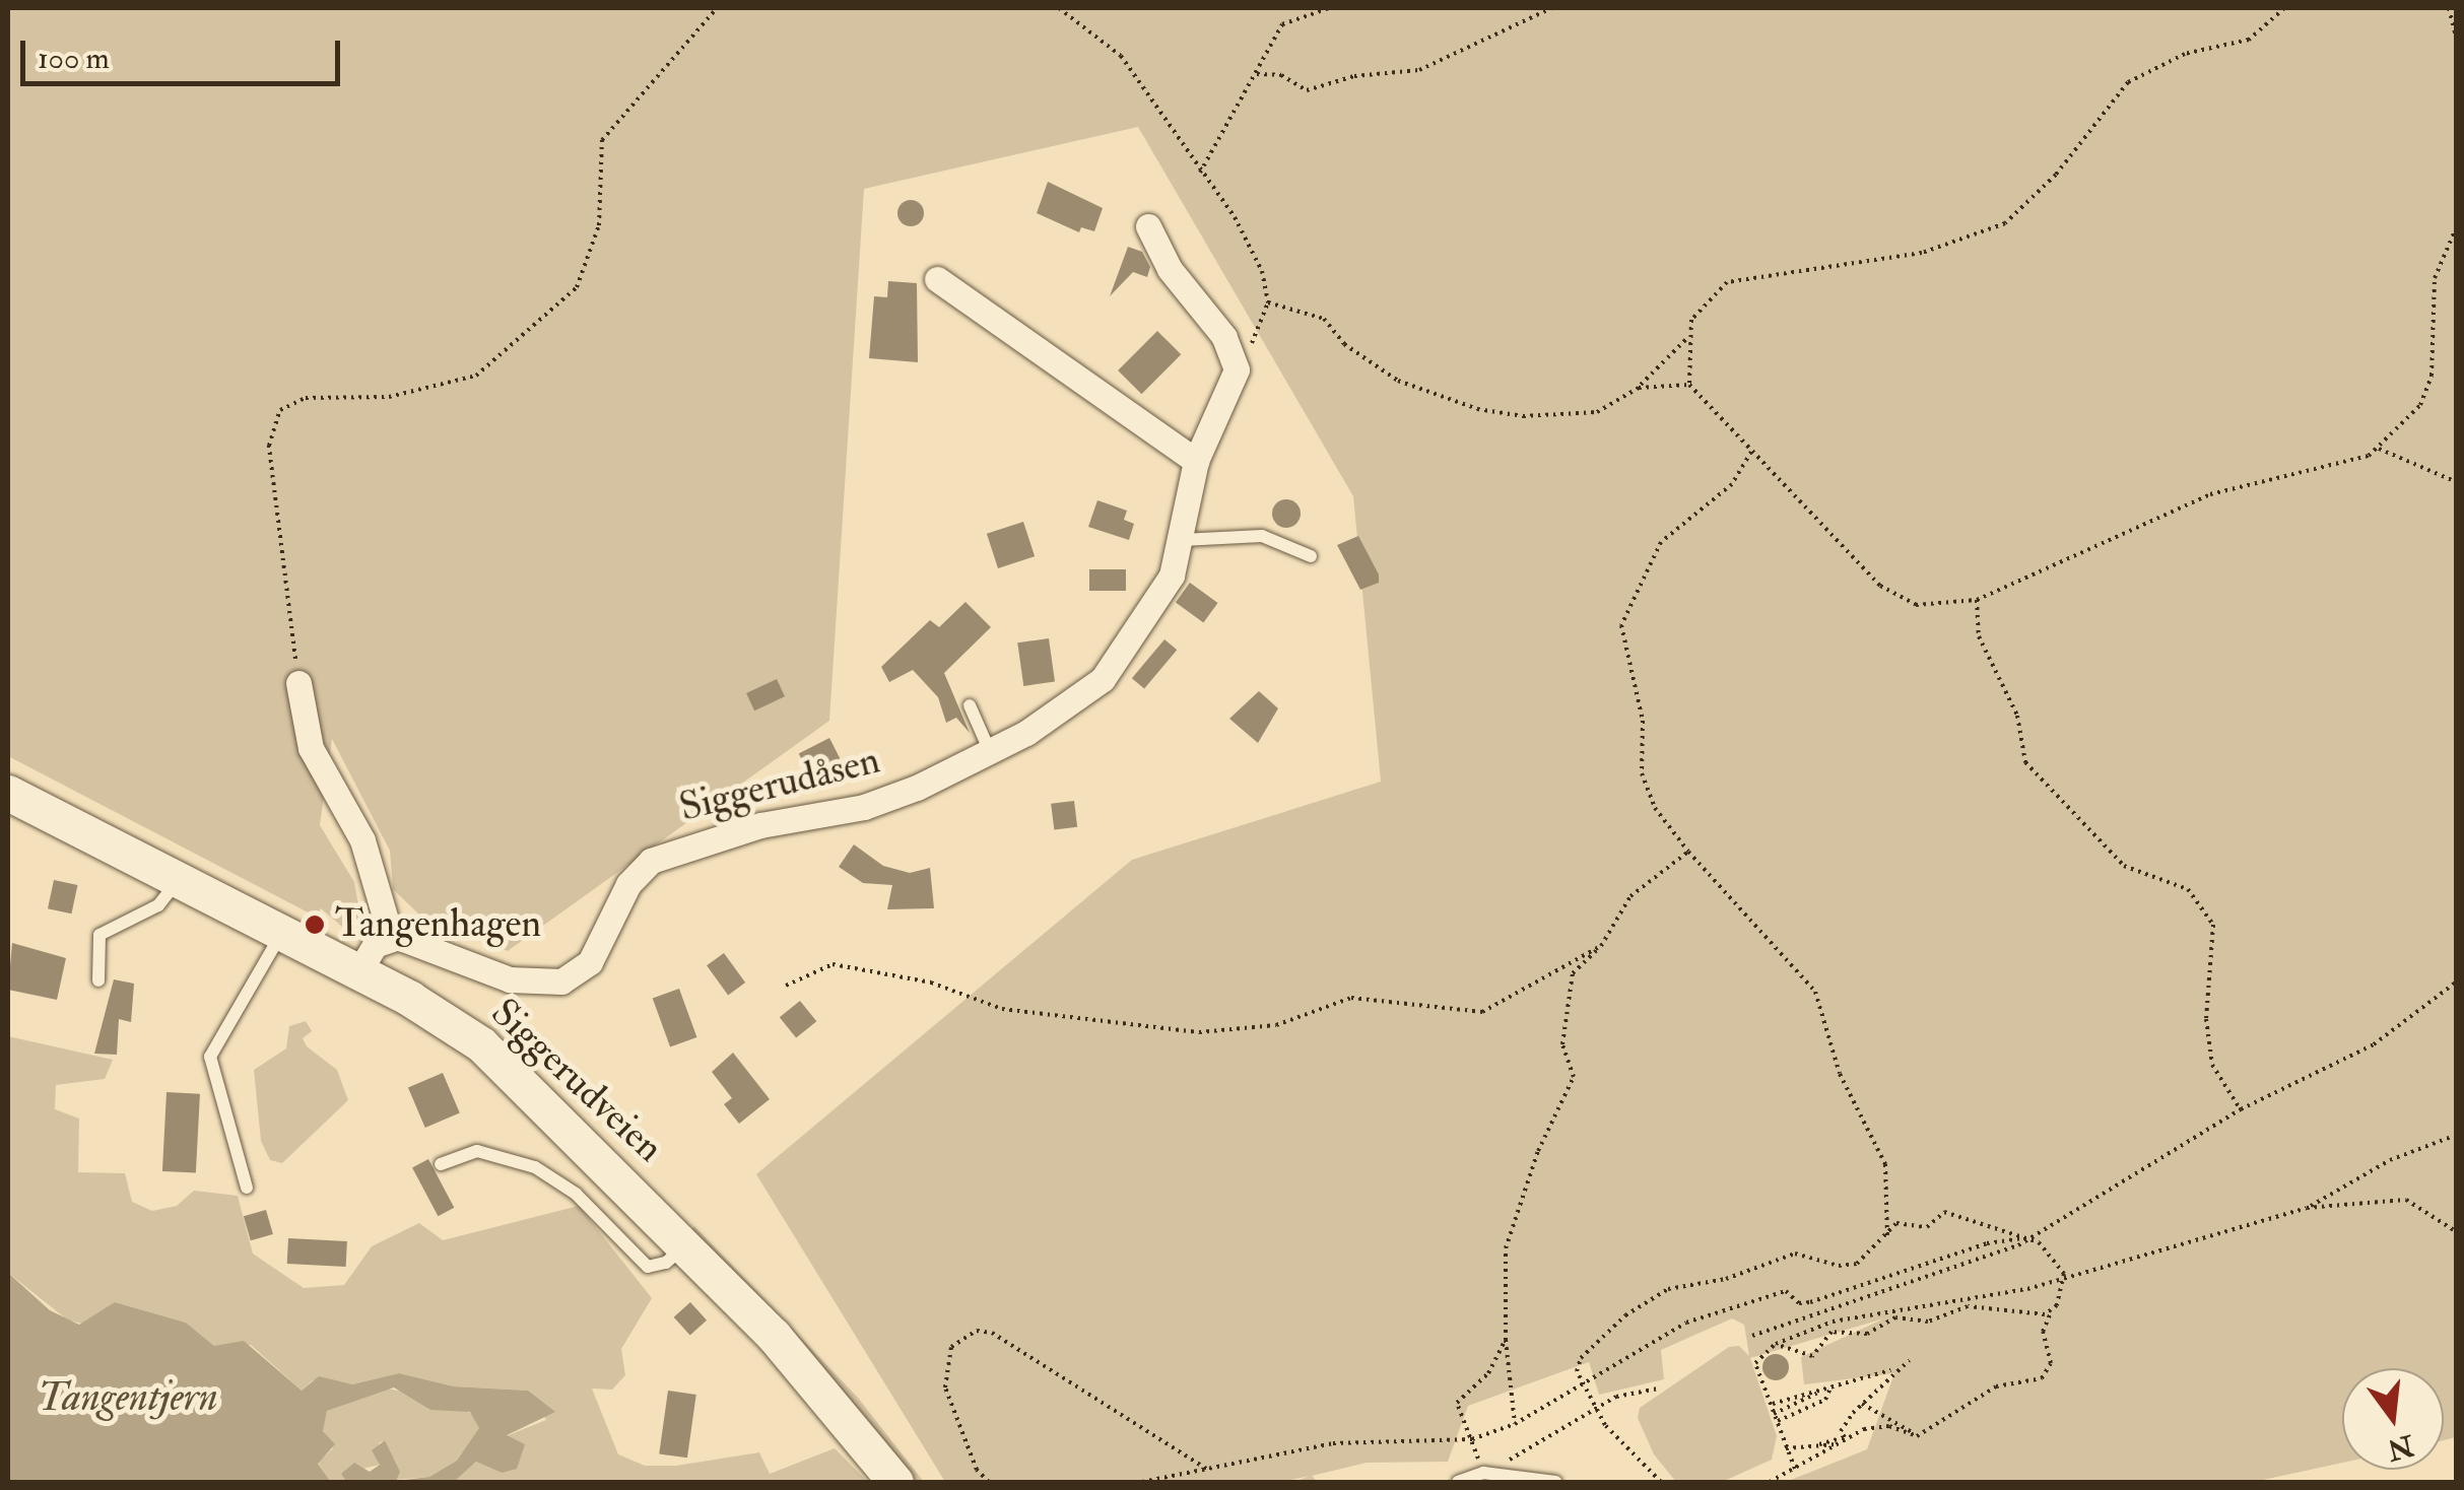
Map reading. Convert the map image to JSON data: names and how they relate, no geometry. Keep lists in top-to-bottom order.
{
  "streets": {
    "main road": ["Siggerudveien"],
    "street": ["Siggerudåsen"]
  },
  "water": ["Tangentjern"],
  "places": ["Tangenhagen"],
  "scale_bar": "100 m",
  "north": "bottom"
}
